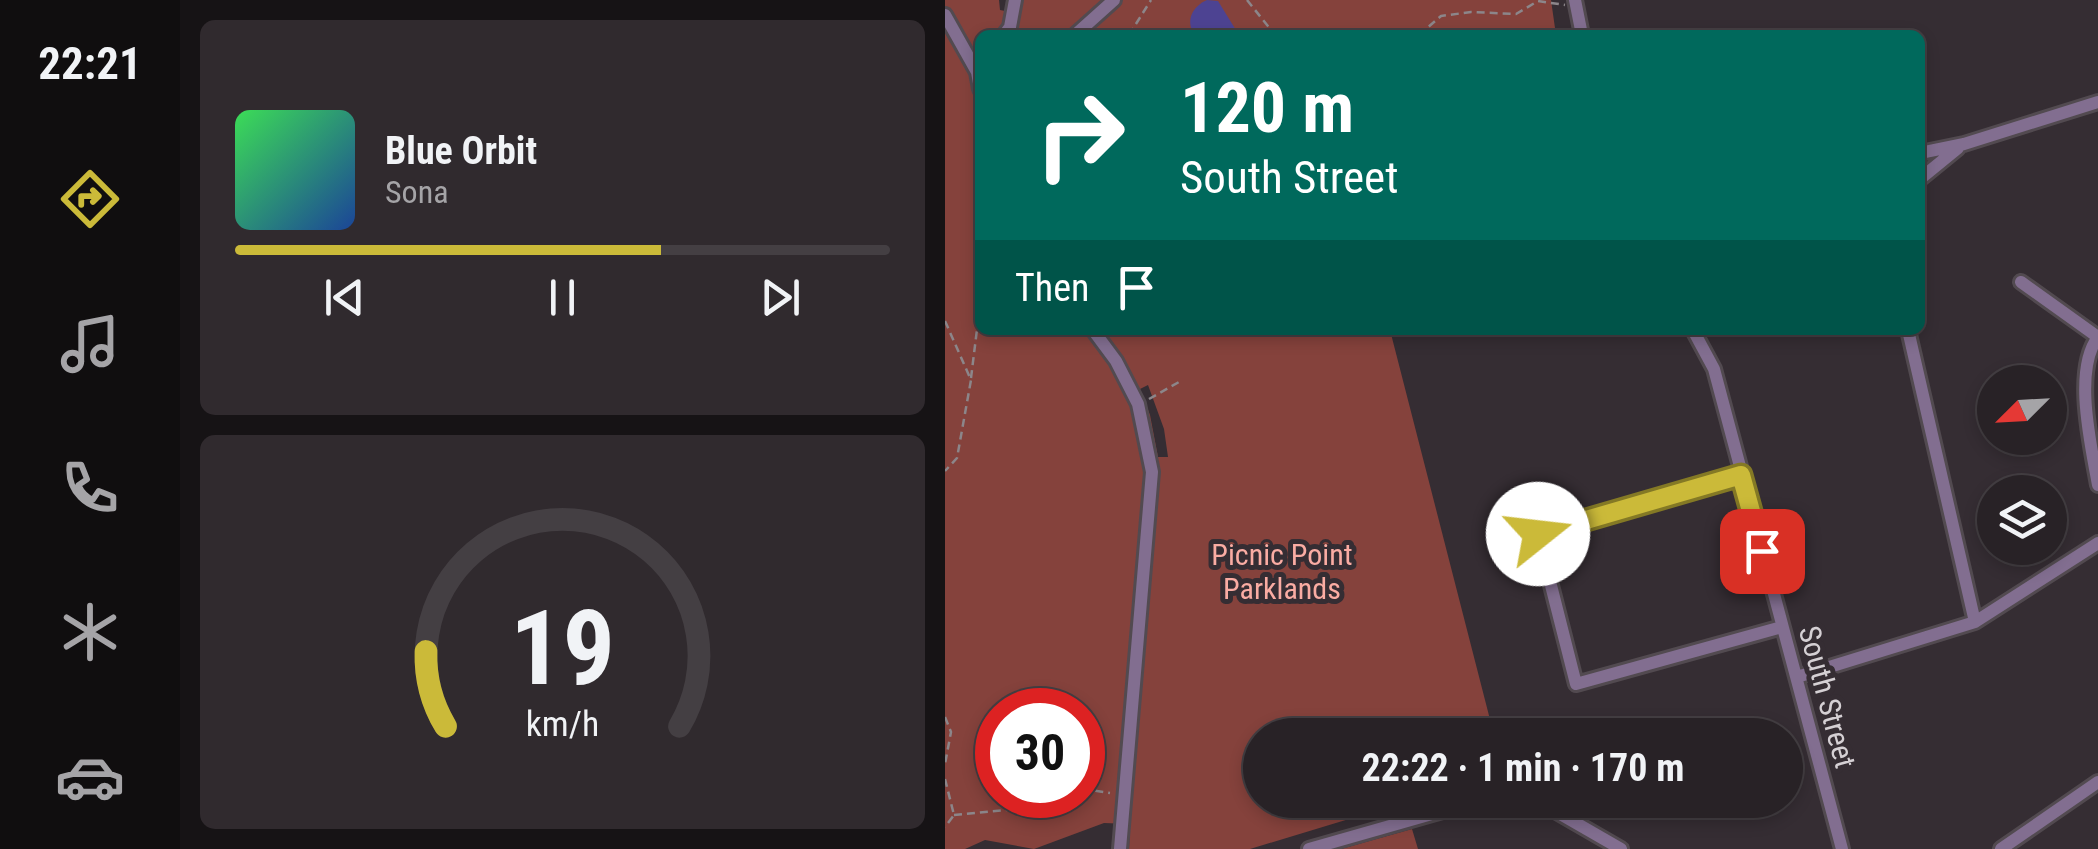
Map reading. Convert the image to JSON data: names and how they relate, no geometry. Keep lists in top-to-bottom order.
{
  "streets": {
    "street": ["South Street"]
  },
  "parks": ["Picnic Point Parklands"],
  "north": "bottom left",
  "page": {
    "tabs": "22:21",
    "turn": ["120 m", "South Street"],
    "song": ["Blue Orbit", "Sona"],
    "then": "Then",
    "limit": "30",
    "trip": "22:22 · 1 min · 170 m",
    "gauge": ["19", "km/h"]
  }
}
